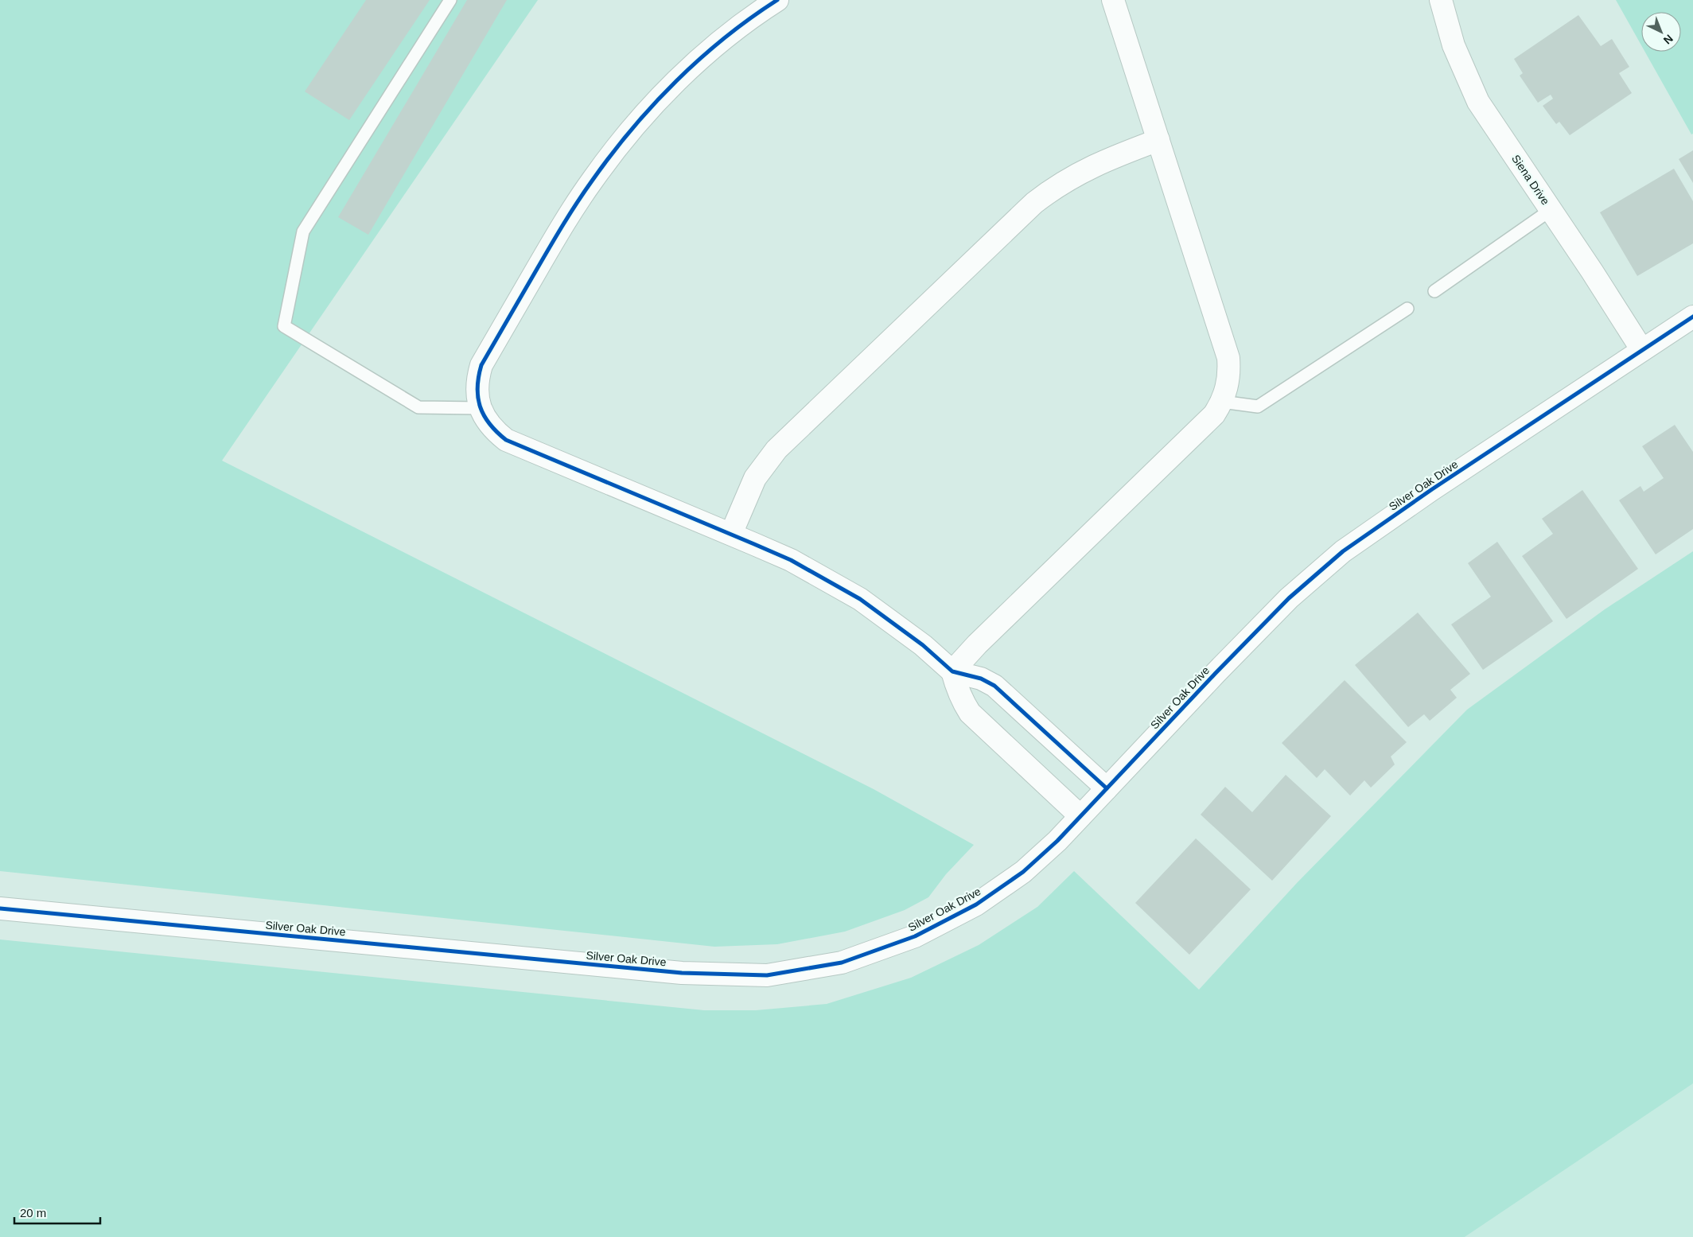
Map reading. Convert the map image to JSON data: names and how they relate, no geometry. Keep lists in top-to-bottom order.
{
  "streets": {
    "street": ["Siena Drive", "Silver Oak Drive"]
  },
  "crossings": [
    ["Siena Drive", "Silver Oak Drive"]
  ],
  "scale_bar": "20 m",
  "north": "bottom right"
}
